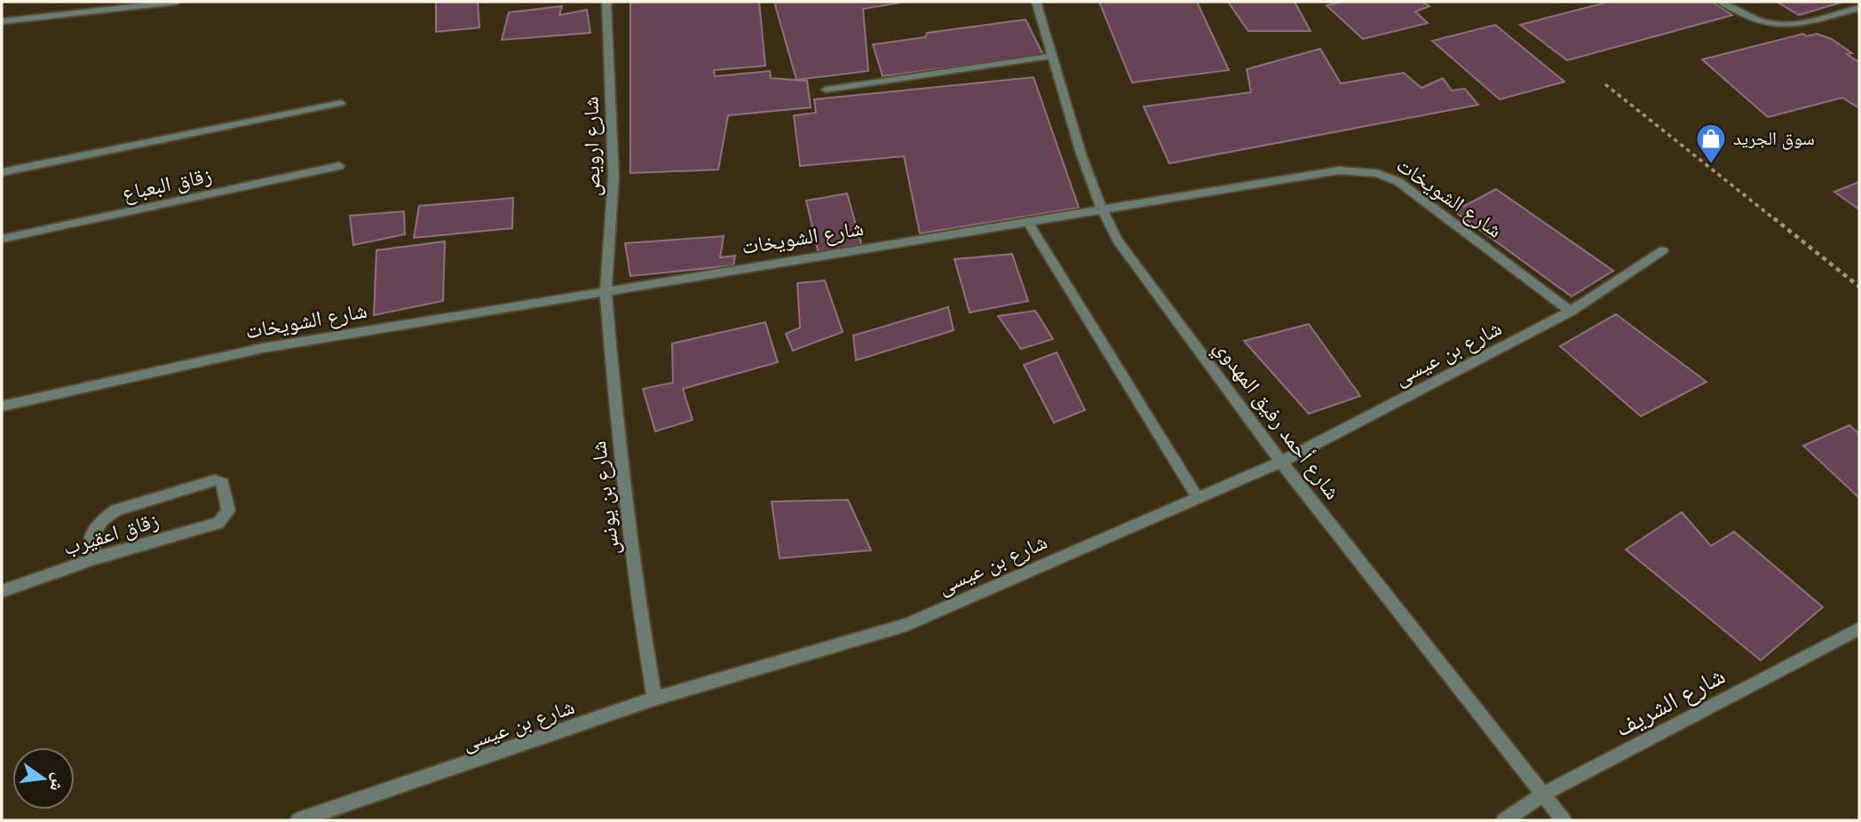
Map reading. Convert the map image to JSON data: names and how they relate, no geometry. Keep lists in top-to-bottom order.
{
  "streets": {
    "street": [
      "شارع ارويص",
      "زقاق البعباع",
      "شارع الشويخات",
      "شارع بن عيسى",
      "شارع أحمد رفيق المهدوي",
      "شارع بن يونس",
      "زقاق اعقيرب",
      "شارع الشريف"
    ]
  },
  "crossings": [
    ["شارع ارويص", "شارع الشويخات"],
    ["شارع ارويص", "شارع بن يونس"],
    ["شارع الشويخات", "شارع بن عيسى"],
    ["شارع الشويخات", "شارع أحمد رفيق المهدوي"],
    ["شارع الشويخات", "شارع بن يونس"],
    ["شارع بن عيسى", "شارع أحمد رفيق المهدوي"],
    ["شارع بن عيسى", "شارع بن يونس"],
    ["شارع أحمد رفيق المهدوي", "شارع الشريف"]
  ],
  "places": {
    "shop": ["سوق الجريد"]
  },
  "north": "right"
}
